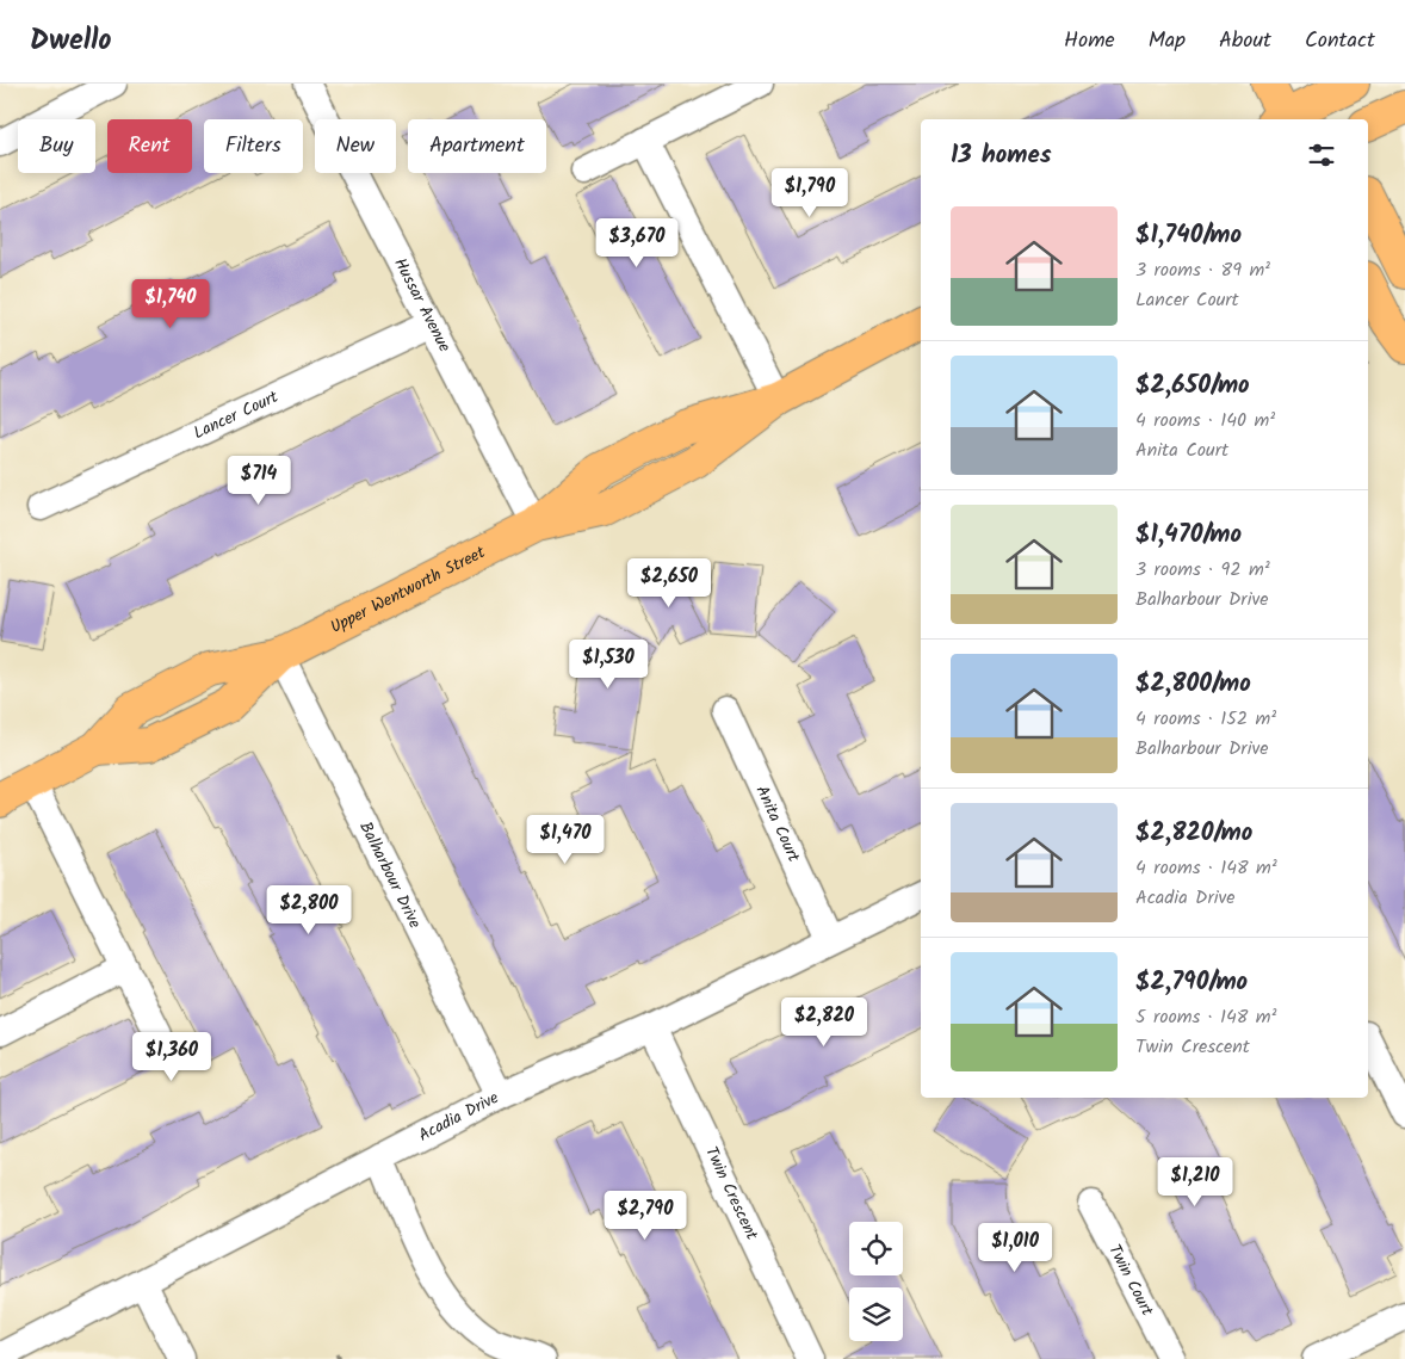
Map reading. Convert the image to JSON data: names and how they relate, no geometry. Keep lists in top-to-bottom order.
{
  "streets": {
    "main road": ["Upper Wentworth Street"],
    "street": [
      "Hussar Avenue",
      "Lancer Court",
      "Anita Court",
      "Balharbour Drive",
      "Acadia Drive",
      "Twin Crescent",
      "Twin Court"
    ]
  },
  "crossings": [
    ["Hussar Avenue", "Lancer Court"],
    ["Hussar Avenue", "Upper Wentworth Street"],
    ["Upper Wentworth Street", "Balharbour Drive"],
    ["Anita Court", "Acadia Drive"],
    ["Balharbour Drive", "Acadia Drive"],
    ["Acadia Drive", "Twin Crescent"]
  ],
  "page": {
    "header": "Dwello",
    "nav": [
      "Home",
      "Map",
      "About",
      "Contact"
    ],
    "chip": [
      "Buy",
      "Rent",
      "Filters",
      "New",
      "Apartment"
    ],
    "heading": "13 homes",
    "price": [
      "$1,790",
      "$3,670",
      "$1,740",
      "$714",
      "$2,650",
      "$1,530",
      "$1,470",
      "$2,800",
      "$2,820",
      "$1,360",
      "$1,210",
      "$2,790",
      "$1,010"
    ],
    "list": [
      {
        "name": "$1,740/mo",
        "note": "3 rooms · 89 m² · Lancer Court"
      },
      {
        "name": "$2,650/mo",
        "note": "4 rooms · 140 m² · Anita Court"
      },
      {
        "name": "$1,470/mo",
        "note": "3 rooms · 92 m² · Balharbour Drive"
      },
      {
        "name": "$2,800/mo",
        "note": "4 rooms · 152 m² · Balharbour Drive"
      },
      {
        "name": "$2,820/mo",
        "note": "4 rooms · 148 m² · Acadia Drive"
      },
      {
        "name": "$2,790/mo",
        "note": "5 rooms · 148 m² · Twin Crescent"
      }
    ]
  }
}
